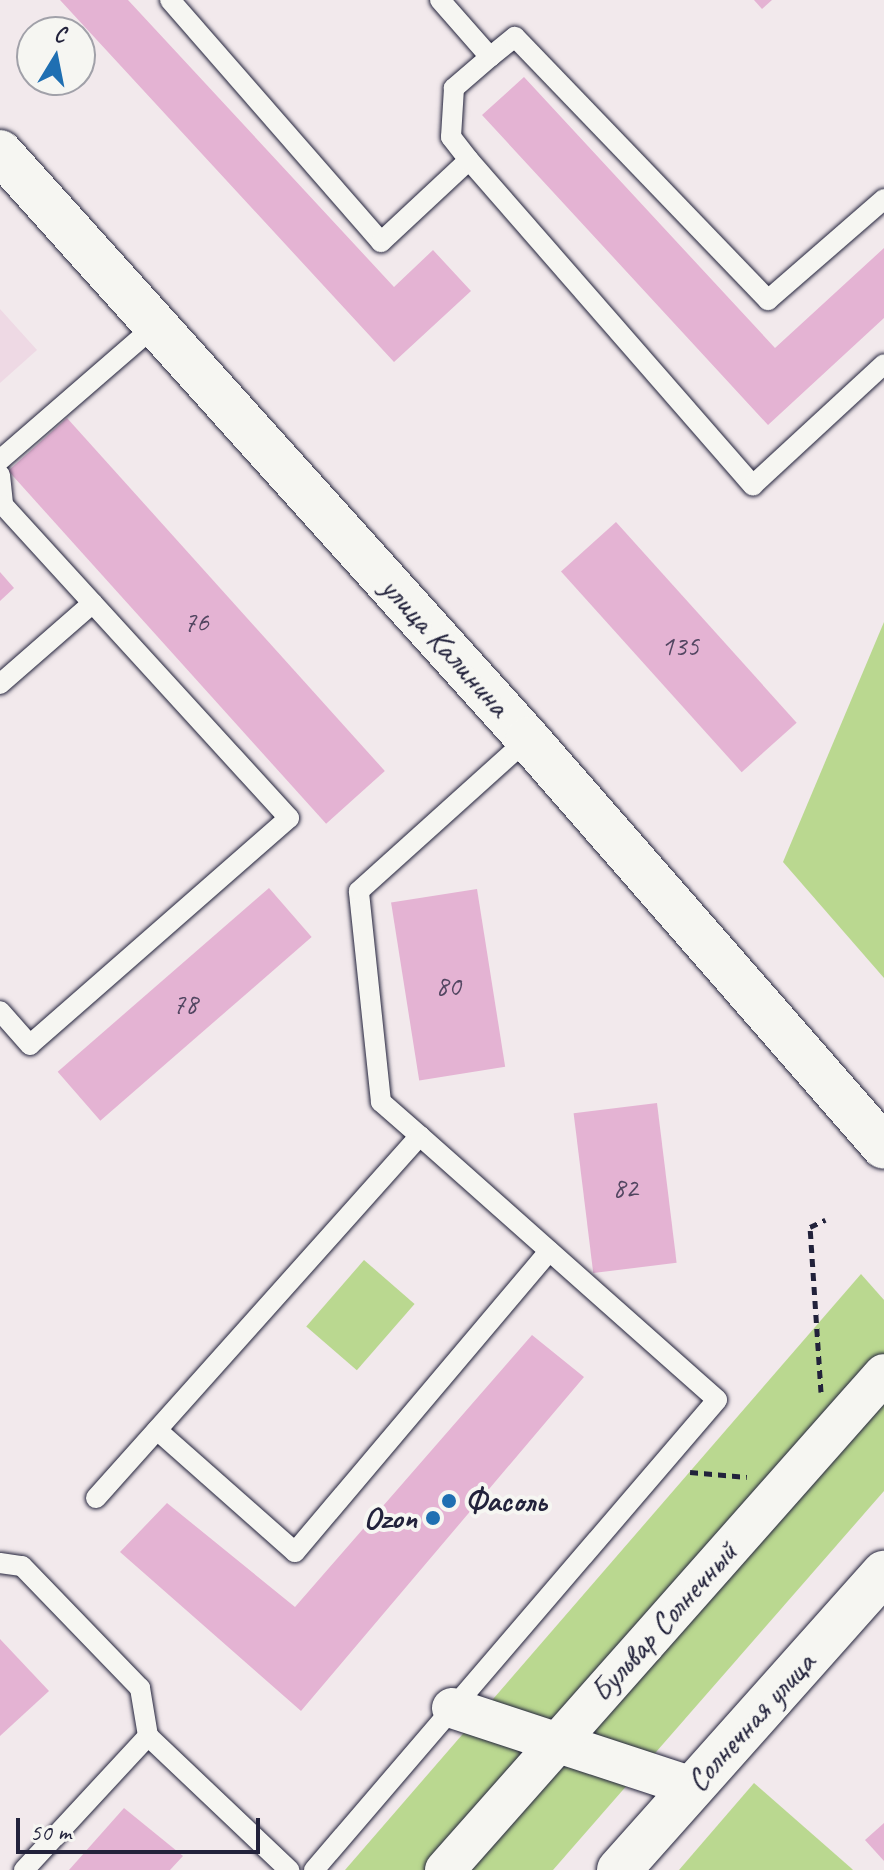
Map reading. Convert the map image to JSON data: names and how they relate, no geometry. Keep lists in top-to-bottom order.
{
  "streets": {
    "main road": ["улица Калинина", "Солнечная улица"],
    "street": ["Бульвар Солнечный"]
  },
  "places": ["Фасоль", "Ozon"],
  "house_numbers": [
    "76",
    "135",
    "80",
    "78",
    "82"
  ],
  "scale_bar": "50 m",
  "north": "top"
}
